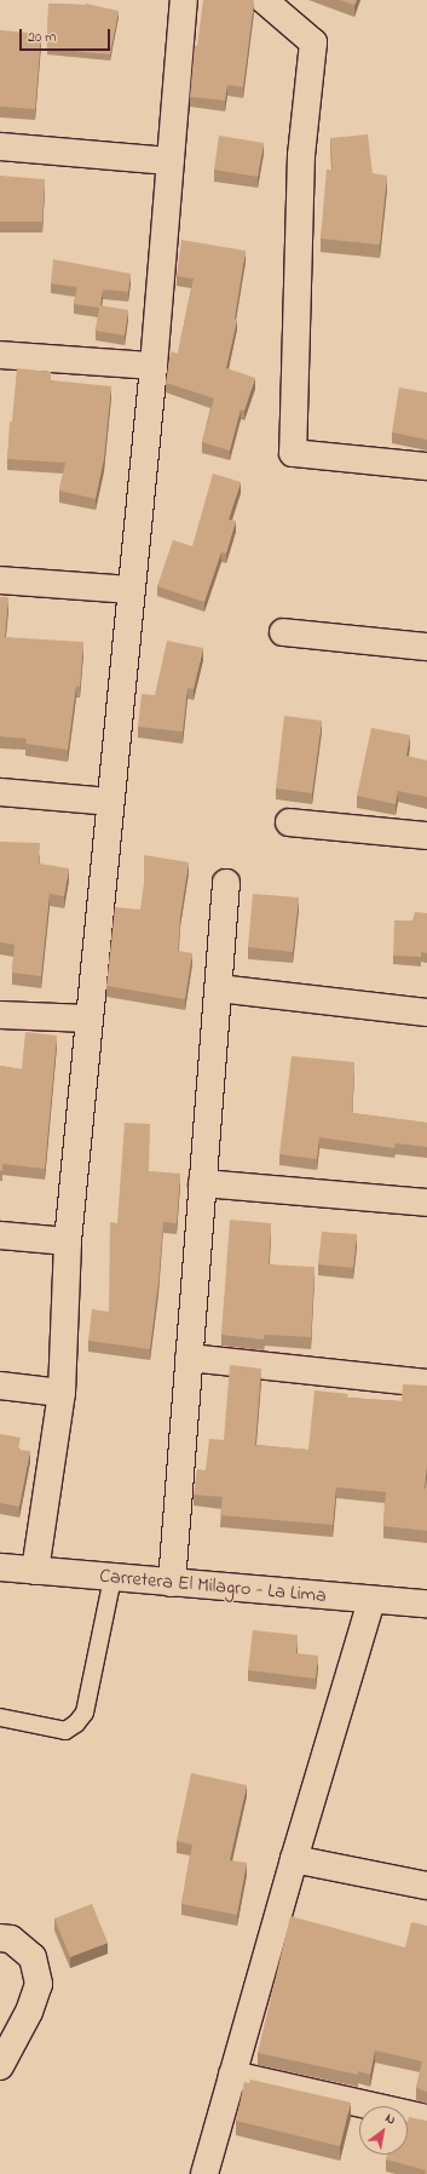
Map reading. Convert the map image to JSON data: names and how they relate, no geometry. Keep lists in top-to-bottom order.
{
  "streets": {
    "street": ["Carretera El Milagro - La Lima"]
  },
  "scale_bar": "20 m",
  "north": "top right"
}
